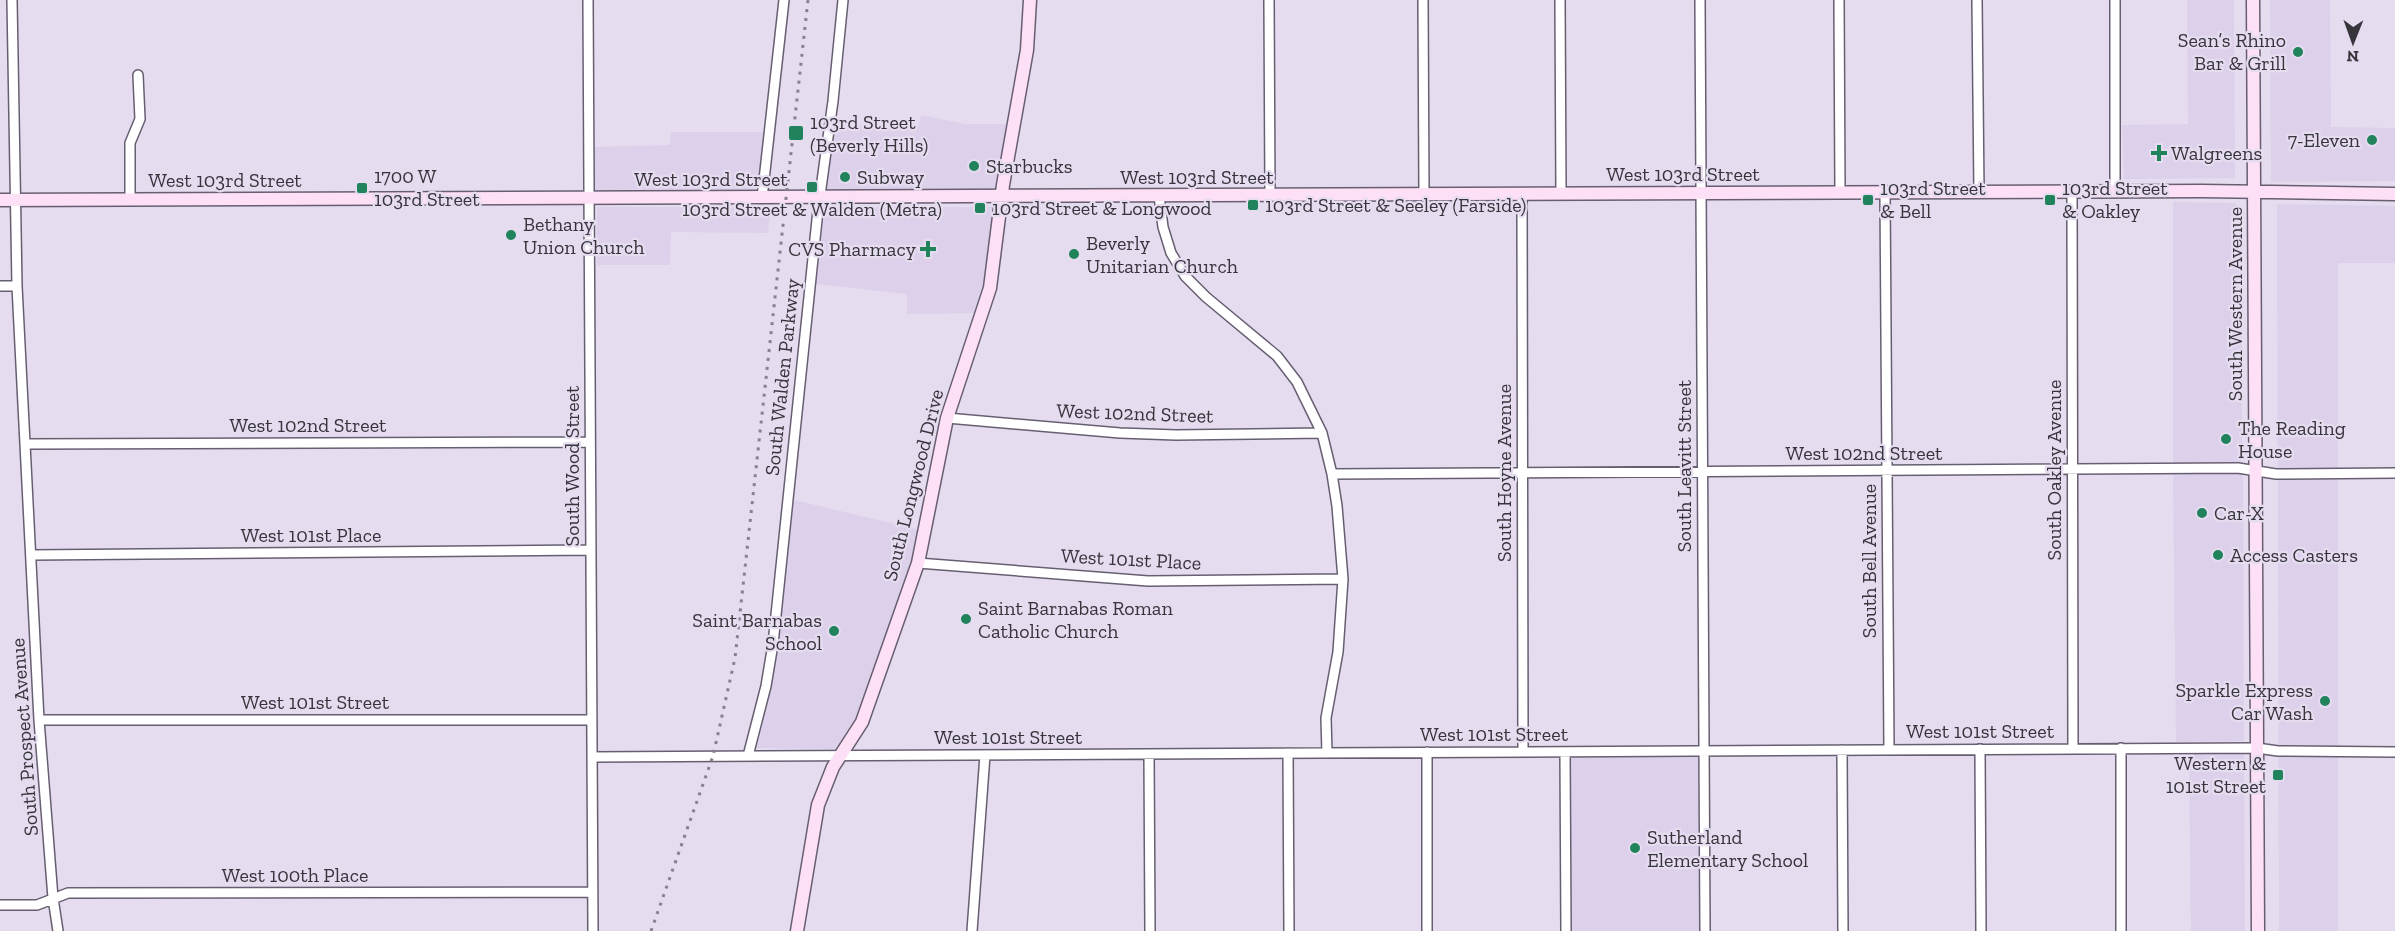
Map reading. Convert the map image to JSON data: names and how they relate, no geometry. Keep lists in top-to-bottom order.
{
  "streets": {
    "main road": ["West 103rd Street", "South Western Avenue", "South Longwood Drive"],
    "street": [
      "South Walden Parkway",
      "West 102nd Street",
      "South Wood Street",
      "South Leavitt Street",
      "South Oakley Avenue",
      "South Hoyne Avenue",
      "West 101st Place",
      "South Bell Avenue",
      "West 101st Street",
      "South Prospect Avenue",
      "West 100th Place"
    ]
  },
  "crossings": [
    ["West 103rd Street", "South Western Avenue"],
    ["West 103rd Street", "South Walden Parkway"],
    ["West 103rd Street", "South Wood Street"],
    ["West 103rd Street", "South Leavitt Street"],
    ["West 103rd Street", "South Oakley Avenue"],
    ["West 103rd Street", "South Hoyne Avenue"],
    ["West 103rd Street", "South Longwood Drive"],
    ["West 103rd Street", "South Bell Avenue"],
    ["West 103rd Street", "South Prospect Avenue"],
    ["South Western Avenue", "West 102nd Street"],
    ["South Western Avenue", "West 101st Street"],
    ["South Walden Parkway", "West 101st Street"],
    ["West 102nd Street", "South Wood Street"],
    ["West 102nd Street", "South Leavitt Street"],
    ["West 102nd Street", "South Oakley Avenue"],
    ["West 102nd Street", "South Hoyne Avenue"],
    ["West 102nd Street", "South Longwood Drive"],
    ["West 102nd Street", "South Bell Avenue"],
    ["West 102nd Street", "South Prospect Avenue"],
    ["South Wood Street", "West 101st Place"],
    ["South Wood Street", "West 101st Street"],
    ["South Wood Street", "West 100th Place"],
    ["South Leavitt Street", "West 101st Street"],
    ["South Oakley Avenue", "West 101st Street"],
    ["South Hoyne Avenue", "West 101st Street"],
    ["South Longwood Drive", "West 101st Place"],
    ["South Longwood Drive", "West 101st Street"],
    ["West 101st Place", "South Prospect Avenue"],
    ["South Bell Avenue", "West 101st Street"],
    ["West 101st Street", "South Prospect Avenue"],
    ["South Prospect Avenue", "West 100th Place"]
  ],
  "places": {
    "other": [
      "Sean’s Rhino Bar & Grill",
      "7-Eleven",
      "Starbucks",
      "Subway",
      "Bethany Union Church",
      "Beverly Unitarian Church",
      "The Reading House",
      "Car-X",
      "Access Casters",
      "Saint Barnabas Roman Catholic Church",
      "Saint Barnabas School",
      "Sparkle Express Car Wash",
      "Sutherland Elementary School"
    ],
    "transit": [
      "103rd Street (Beverly Hills)",
      "103rd Street & Walden (Metra)",
      "1700 W 103rd Street",
      "103rd Street & Bell",
      "103rd Street & Oakley",
      "103rd Street & Seeley (Farside)",
      "103rd Street & Longwood",
      "Western & 101st Street"
    ],
    "health": ["Walgreens", "CVS Pharmacy"]
  },
  "north": "bottom"
}
